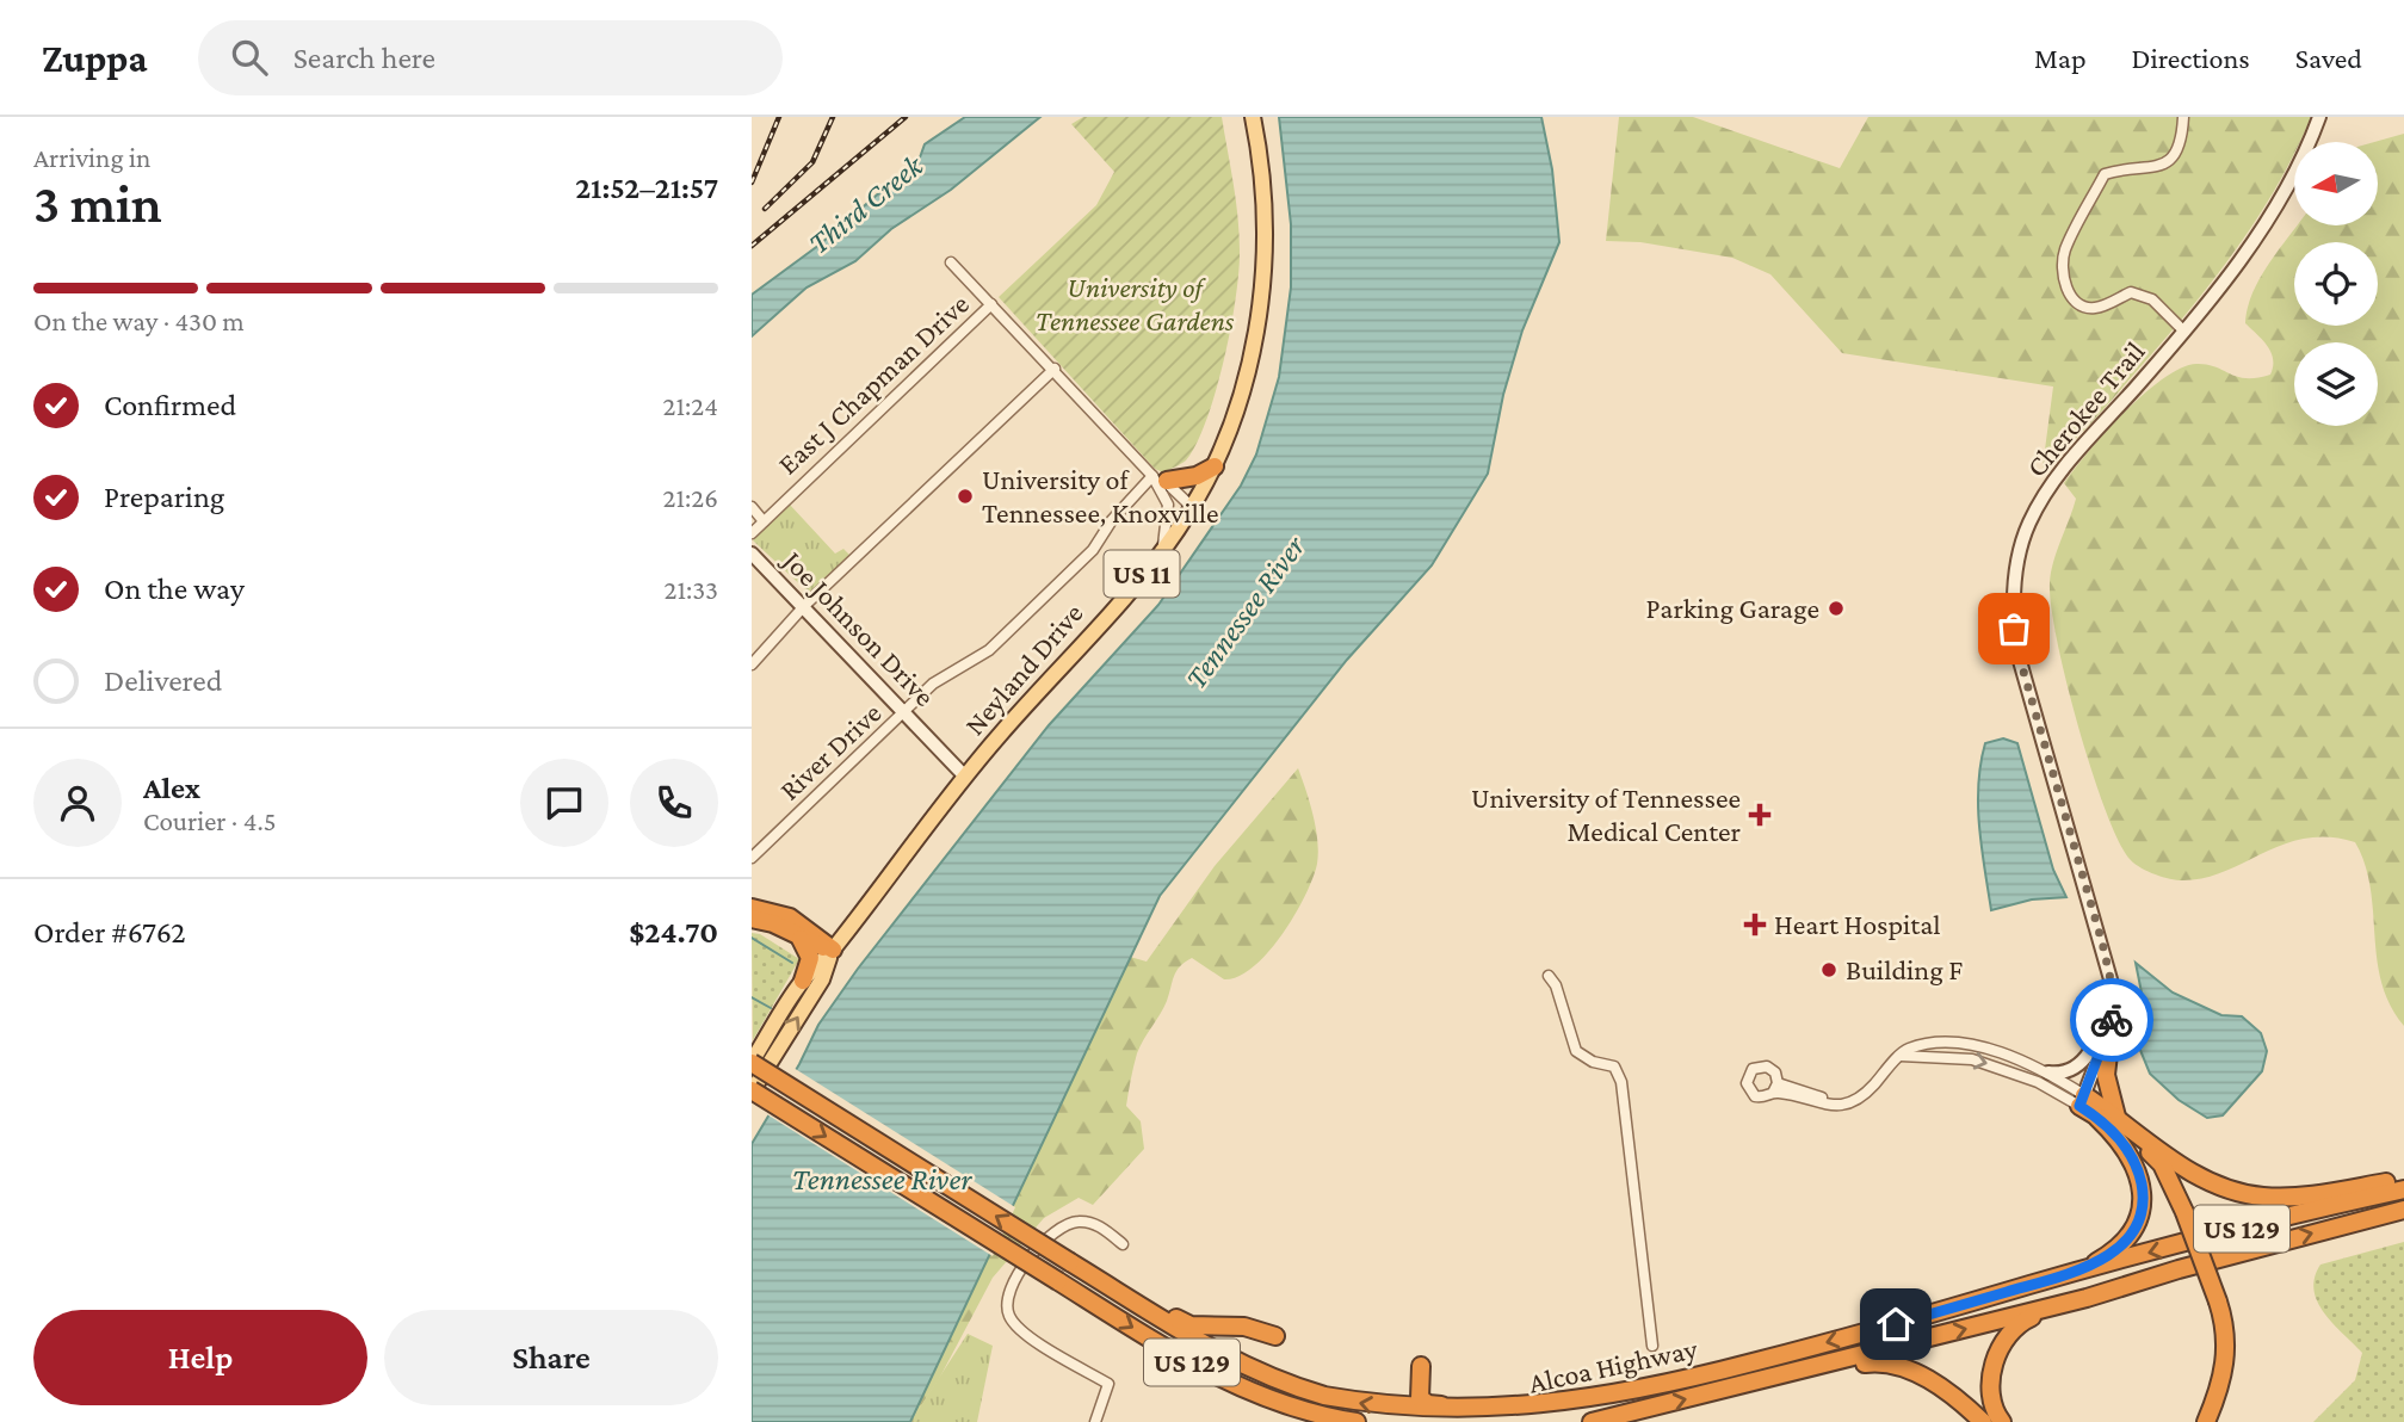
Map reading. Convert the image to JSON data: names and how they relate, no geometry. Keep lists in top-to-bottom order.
{
  "streets": {
    "highway": ["US 129", "Alcoa Highway"],
    "main road": ["US 11", "Neyland Drive"],
    "street": [
      "East J Chapman Drive",
      "Cherokee Trail",
      "Joe Johnson Drive",
      "River Drive"
    ]
  },
  "crossings": [
    ["Joe Johnson Drive", "Neyland Drive"],
    ["Joe Johnson Drive", "River Drive"],
    ["Neyland Drive", "US 129"],
    ["Neyland Drive", "Alcoa Highway"]
  ],
  "water": ["Third Creek", "Tennessee River"],
  "parks": ["University of Tennessee Gardens"],
  "places": {
    "other": ["University of Tennessee, Knoxville", "Parking Garage", "Building F"],
    "health": ["University of Tennessee Medical Center", "Heart Hospital"]
  },
  "north": "left",
  "page": {
    "header": "Zuppa",
    "search": "Search here",
    "nav": ["Map", "Directions", "Saved"],
    "heading": ["3 min", "Arriving in", "21:52–21:57"],
    "panel": [
      "Alex",
      "Courier · 4.5",
      "Order #6762",
      "$24.70"
    ],
    "bar": "On the way · 430 m",
    "list": [
      ["Confirmed", "21:24"],
      ["Preparing", "21:26"],
      ["On the way", "21:33"],
      "Delivered"
    ],
    "buttons": ["Help", "Share"]
  }
}
